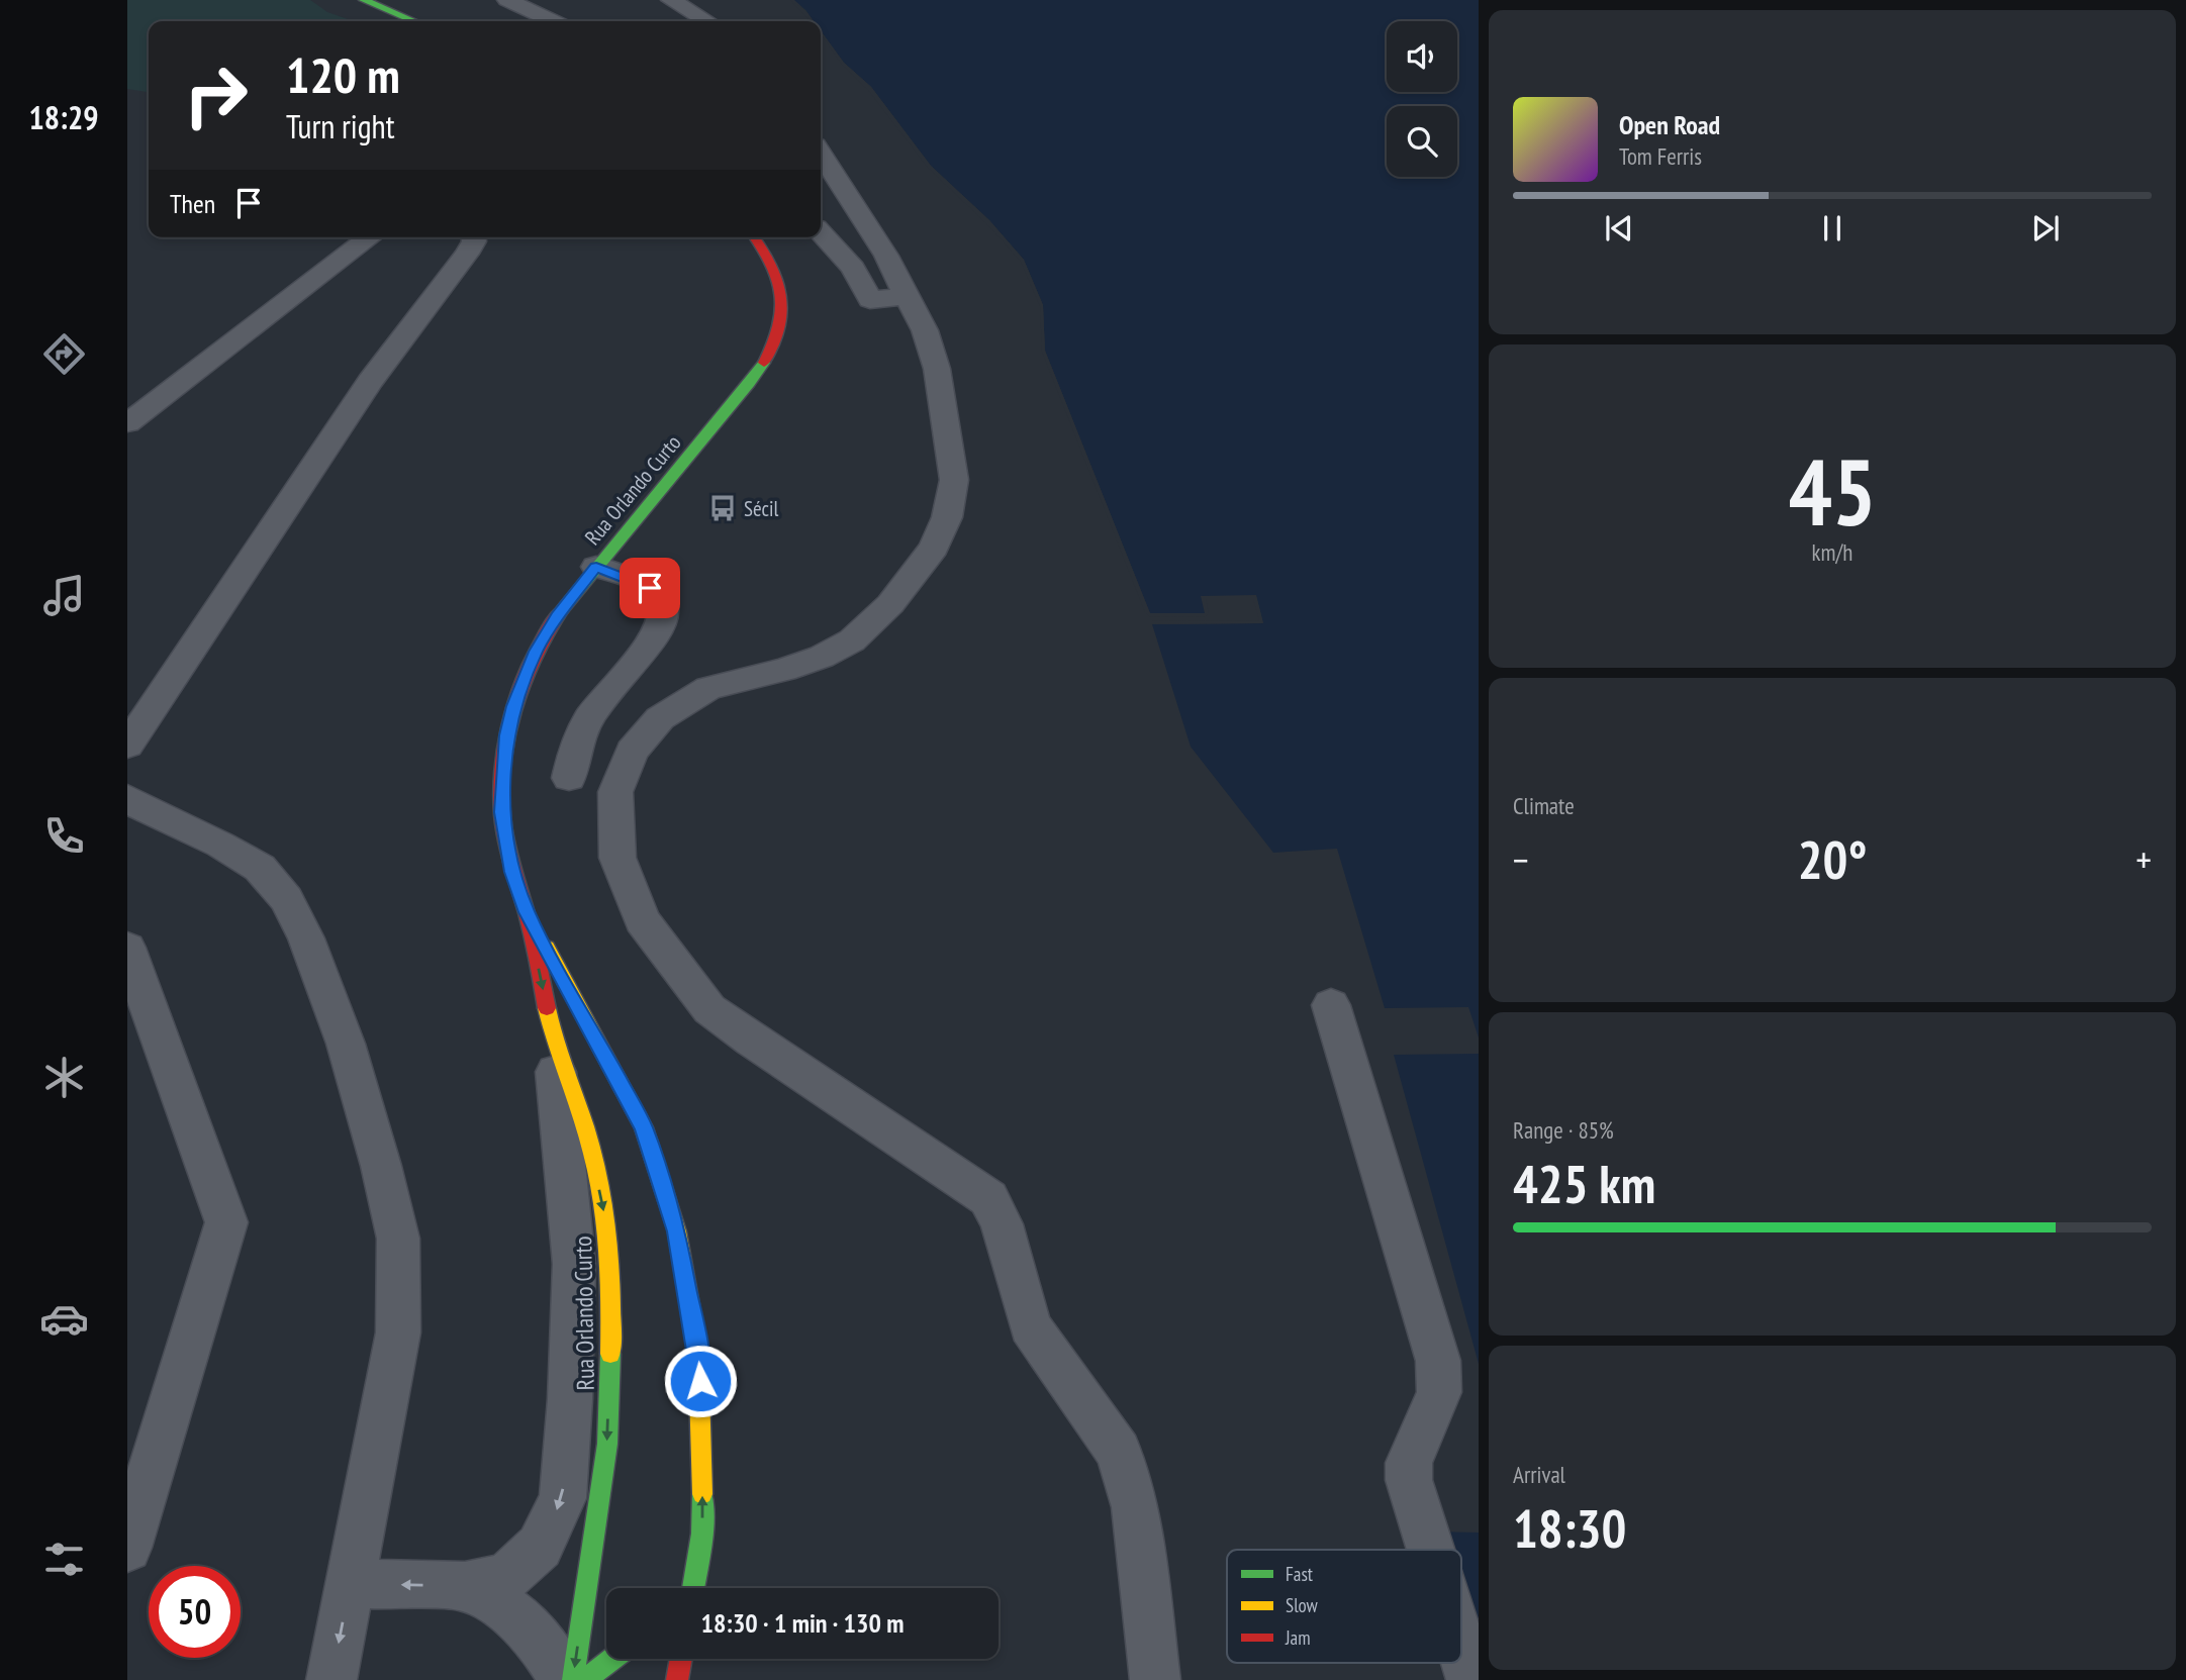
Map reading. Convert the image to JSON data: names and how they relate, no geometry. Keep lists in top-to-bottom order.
{
  "streets": {
    "main road": ["Rua Orlando Curto"]
  },
  "places": {
    "bus stop": ["Sécil"]
  },
  "legend": ["Fast", "Slow", "Jam"],
  "page": {
    "tabs": "18:29",
    "turn": ["120 m", "Turn right"],
    "song": ["Open Road", "Tom Ferris"],
    "then": "Then",
    "tile": [
      ["45", "km/h"],
      "Climate",
      ["Range · 85%", "425 km"],
      ["Arrival", "18:30"]
    ],
    "heat": ["−", "20°", "+"],
    "limit": "50",
    "trip": "18:30 · 1 min · 130 m"
  }
}
